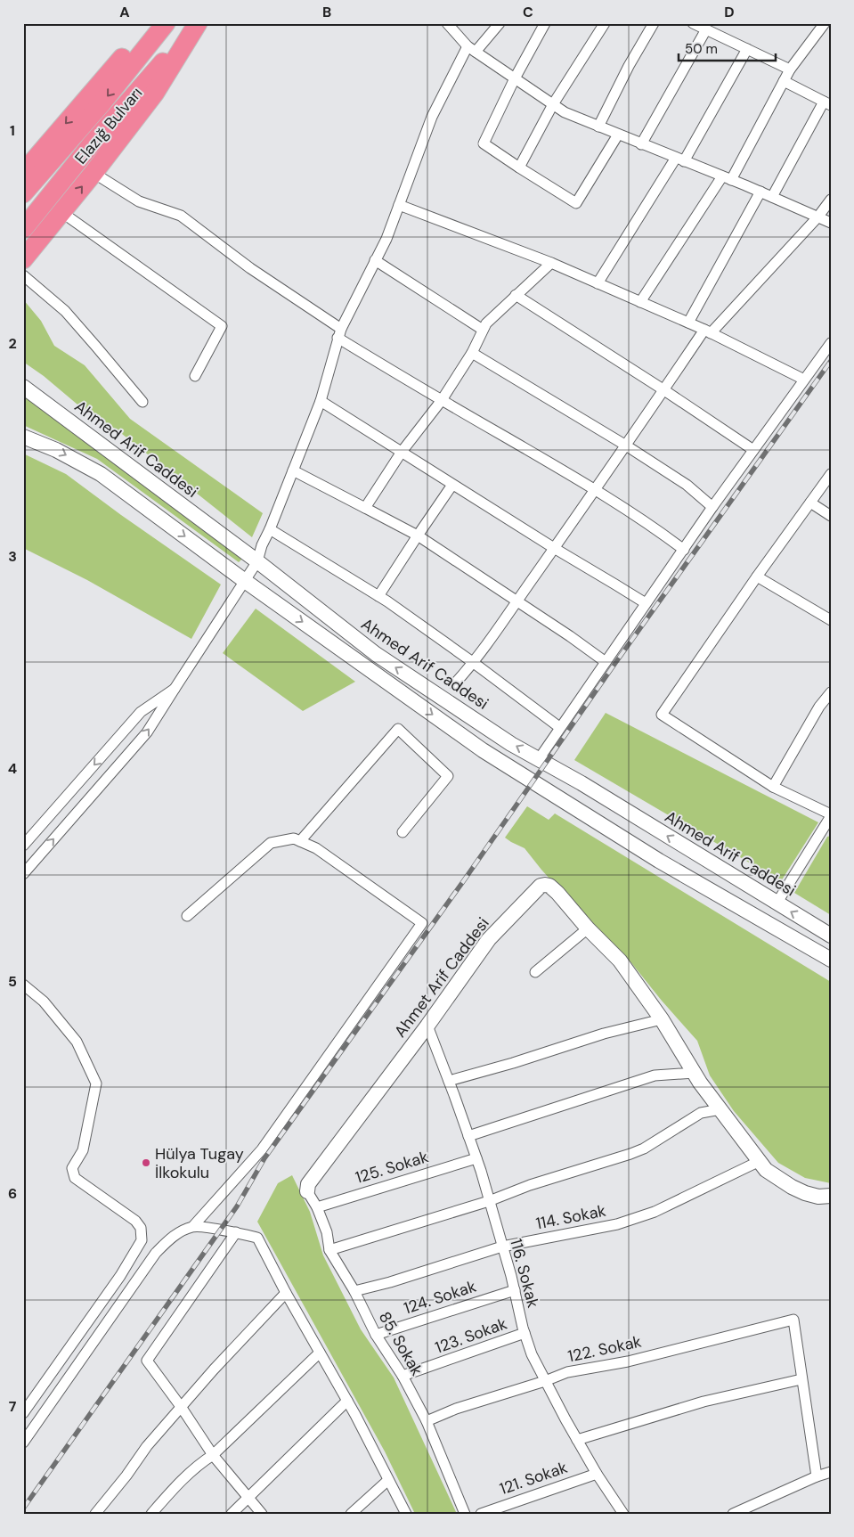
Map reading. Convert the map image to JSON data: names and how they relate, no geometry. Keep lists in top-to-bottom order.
{
  "streets": {
    "highway": ["Elazığ Bulvarı"],
    "street": [
      "Ahmed Arif Caddesi",
      "Ahmet Arif Caddesi",
      "125. Sokak",
      "114. Sokak",
      "116. Sokak",
      "124. Sokak",
      "123. Sokak",
      "85. Sokak",
      "122. Sokak",
      "121. Sokak"
    ]
  },
  "crossings": [
    ["Ahmet Arif Caddesi", "114. Sokak"],
    ["Ahmet Arif Caddesi", "116. Sokak"],
    ["Ahmet Arif Caddesi", "85. Sokak"],
    ["125. Sokak", "116. Sokak"],
    ["125. Sokak", "85. Sokak"],
    ["114. Sokak", "116. Sokak"],
    ["114. Sokak", "85. Sokak"],
    ["116. Sokak", "124. Sokak"],
    ["116. Sokak", "123. Sokak"],
    ["116. Sokak", "122. Sokak"],
    ["116. Sokak", "121. Sokak"],
    ["124. Sokak", "85. Sokak"],
    ["123. Sokak", "85. Sokak"],
    ["85. Sokak", "122. Sokak"]
  ],
  "places": ["Hülya Tugay İlkokulu"],
  "scale_bar": "50 m",
  "grid": {
    "columns": [
      "A",
      "B",
      "C",
      "D"
    ],
    "rows": [
      "1",
      "2",
      "3",
      "4",
      "5",
      "6",
      "7"
    ]
  }
}
